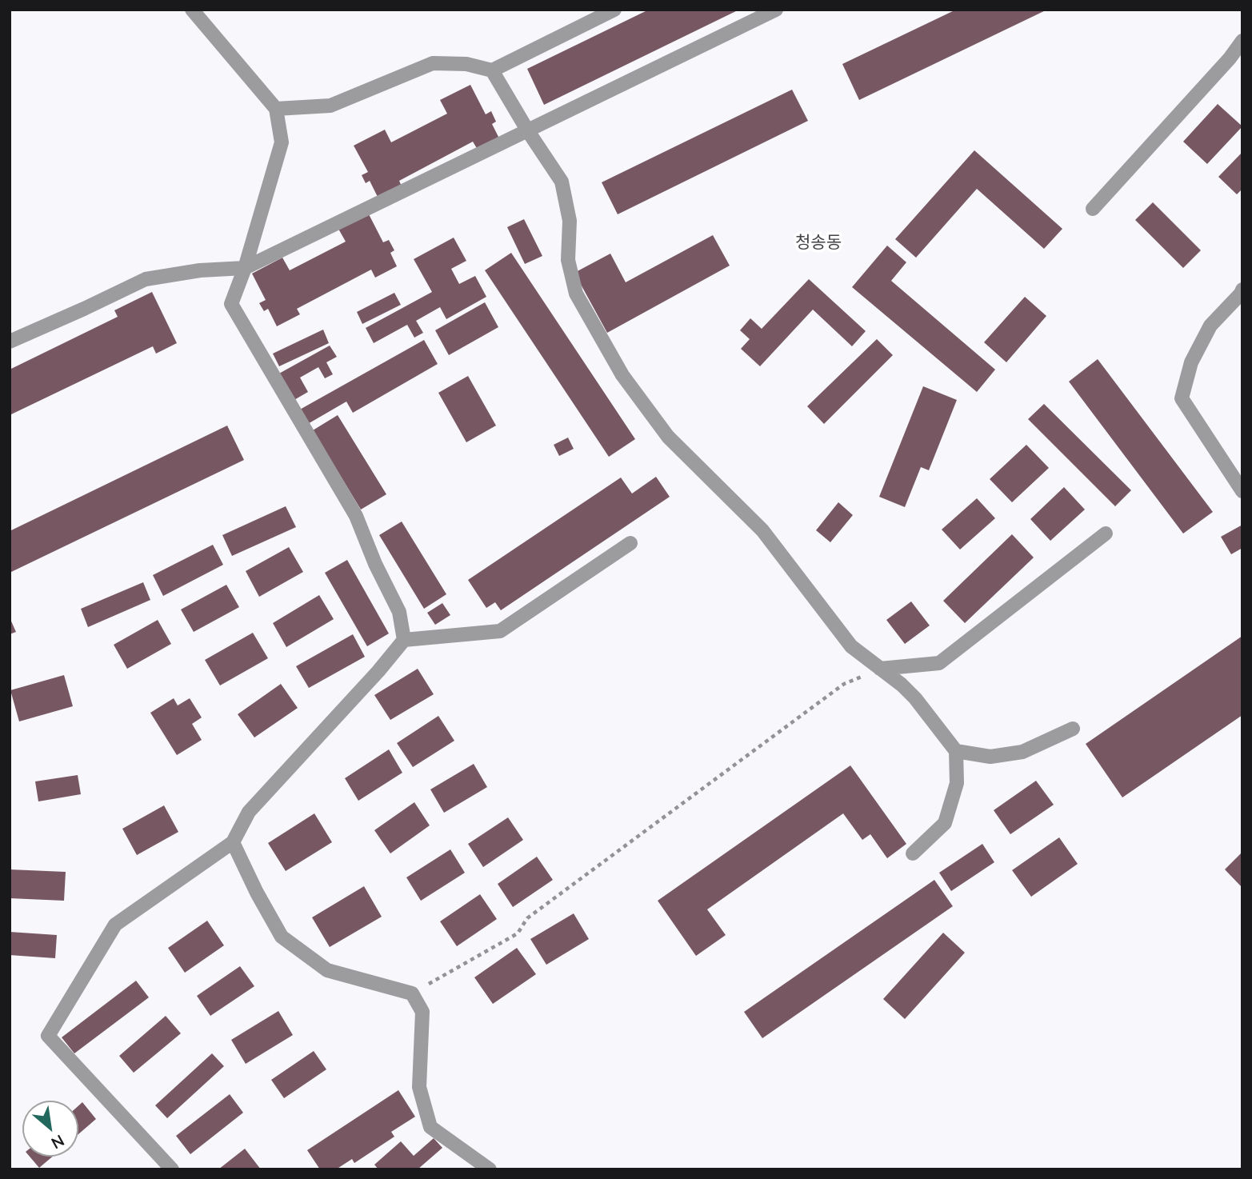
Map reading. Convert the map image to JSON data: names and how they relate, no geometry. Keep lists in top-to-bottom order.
{
  "districts": ["청송동"],
  "north": "bottom right"
}
